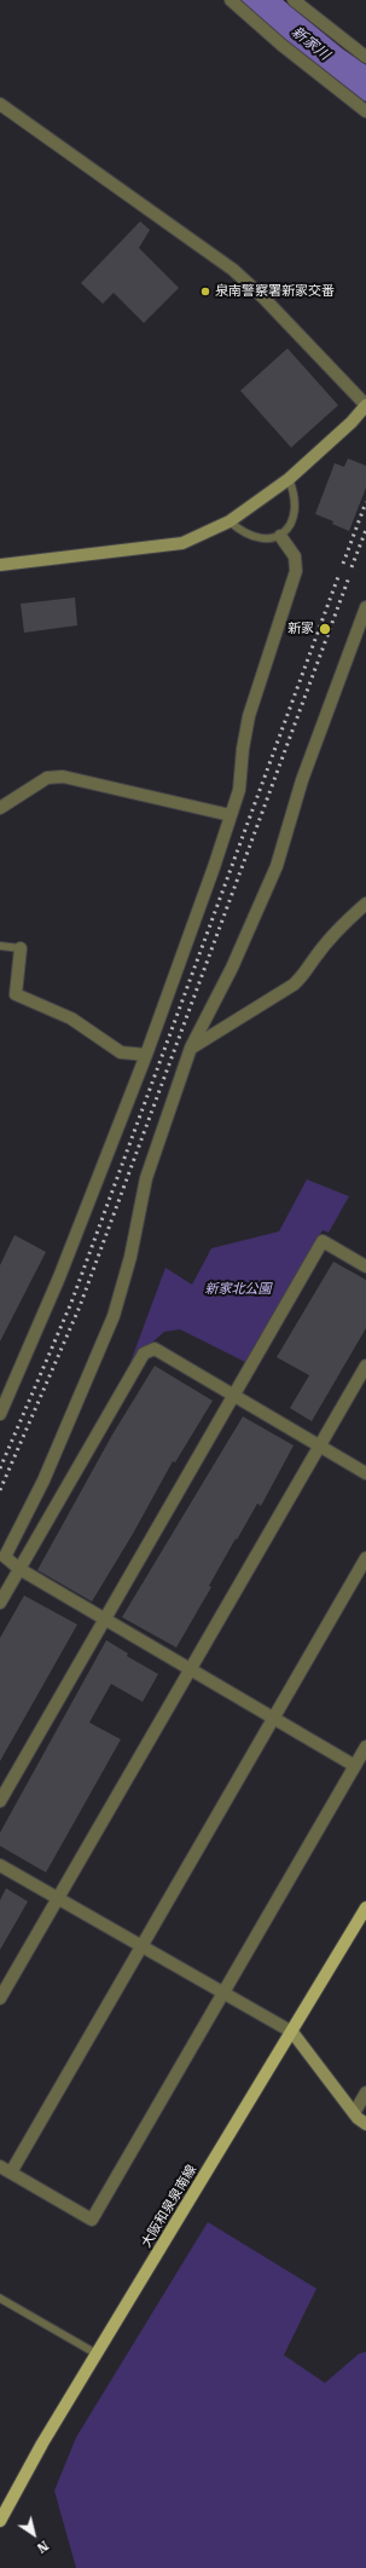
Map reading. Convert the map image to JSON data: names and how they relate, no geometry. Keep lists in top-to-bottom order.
{
  "streets": {
    "main road": ["大阪和泉泉南線"]
  },
  "water": ["新家川"],
  "parks": ["新家北公園"],
  "places": ["泉南警察署新家交番", "新家"],
  "north": "bottom right"
}
